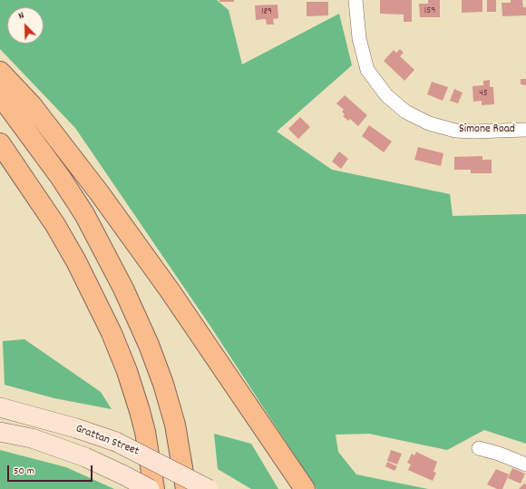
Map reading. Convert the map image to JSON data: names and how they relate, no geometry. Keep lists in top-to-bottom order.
{
  "streets": {
    "main road": ["Grattan Street"],
    "street": ["Simone Road"]
  },
  "house_numbers": ["159", "189", "45"],
  "scale_bar": "50 m",
  "north": "top left"
}
